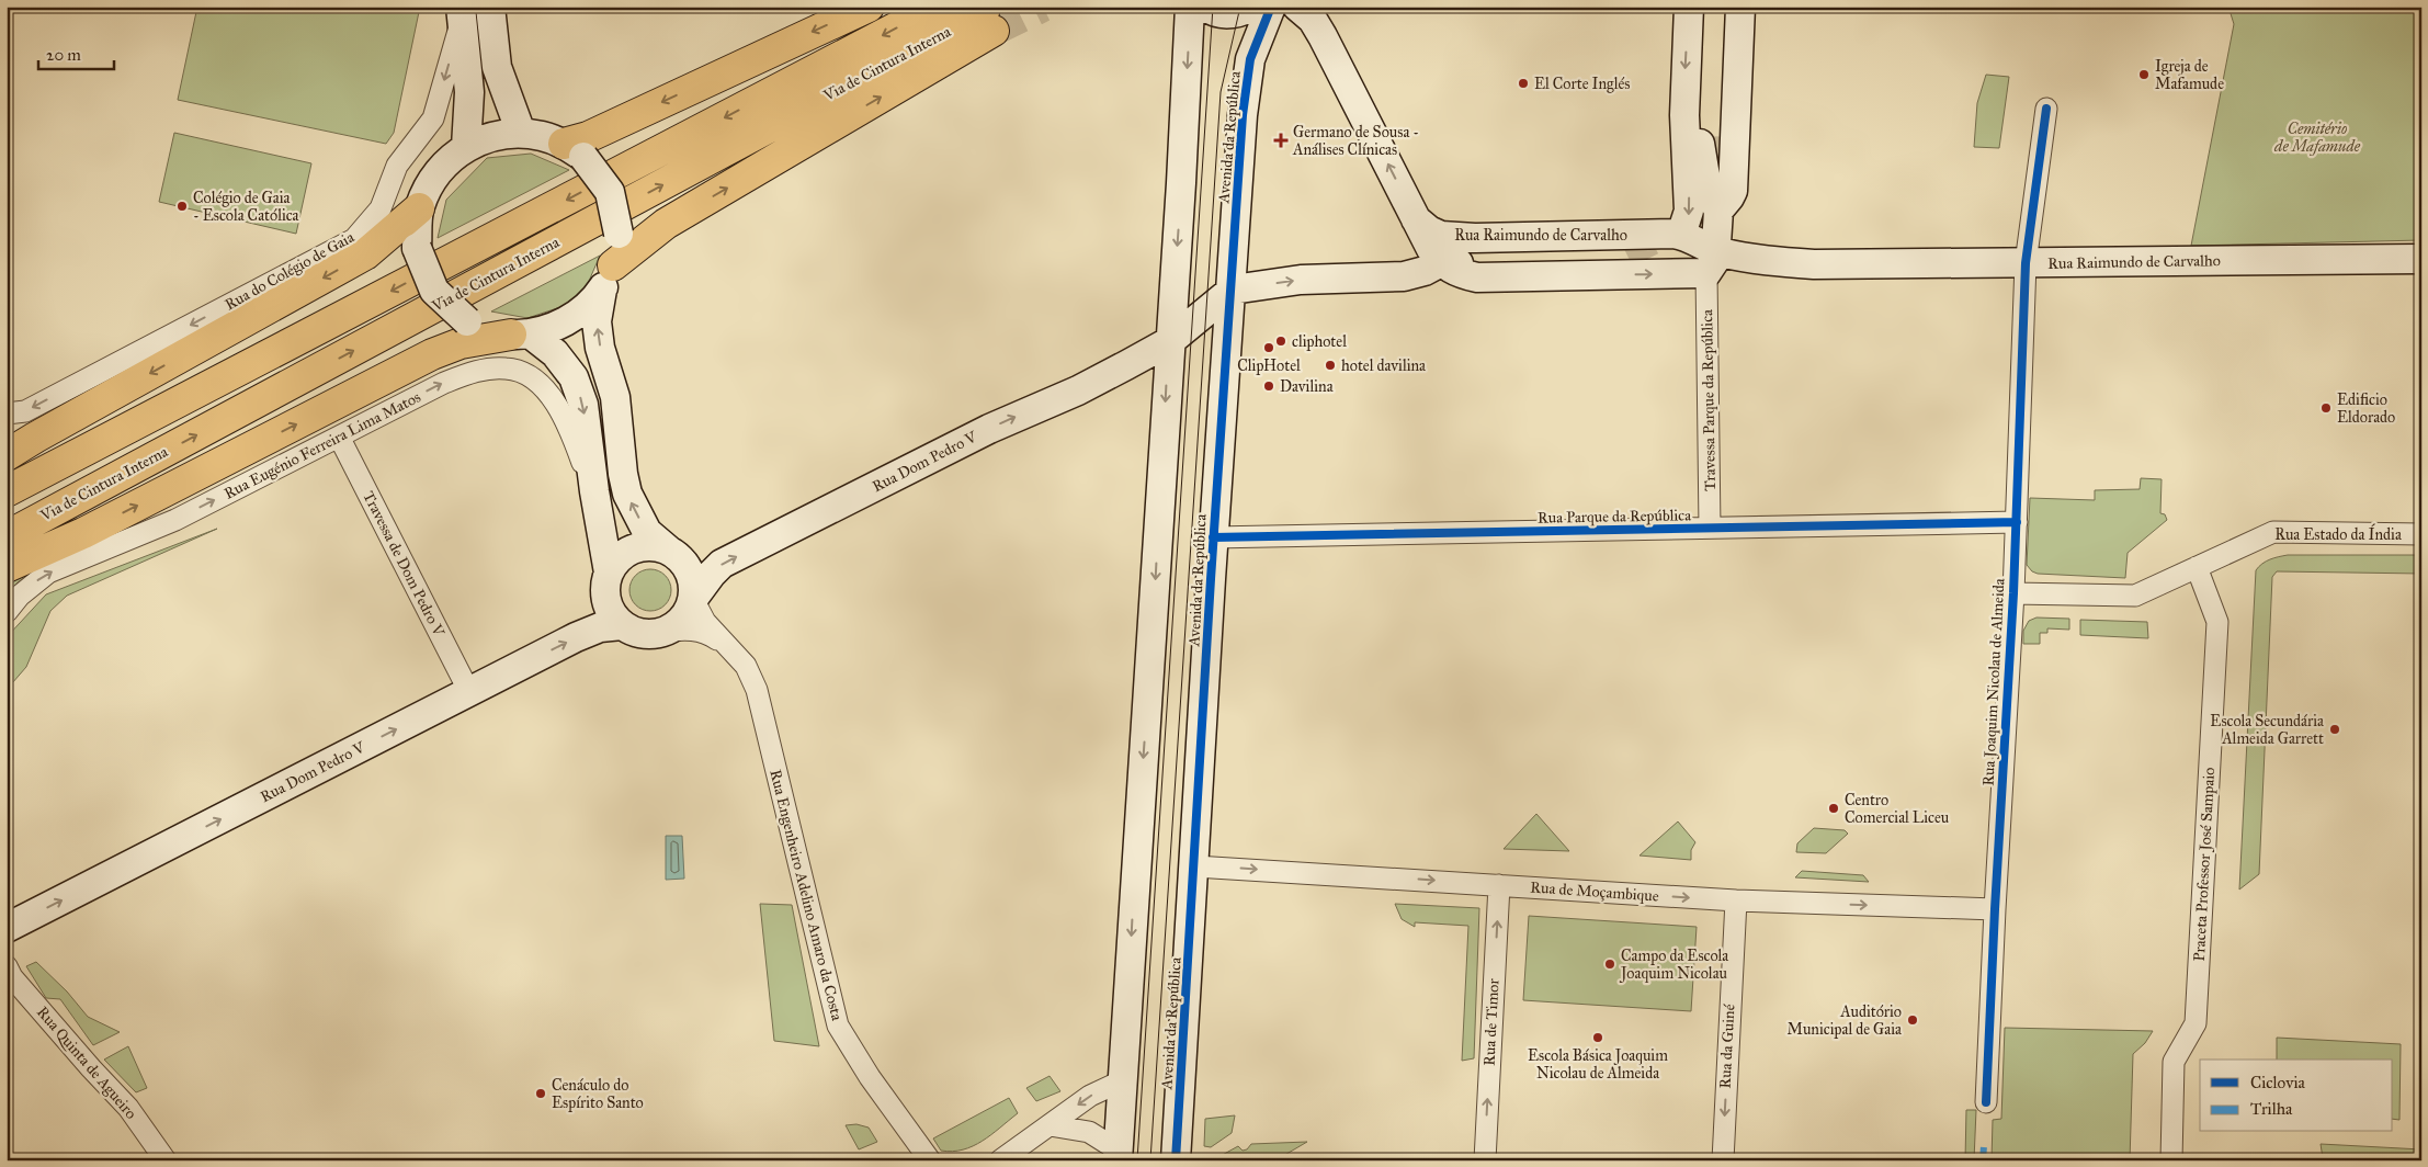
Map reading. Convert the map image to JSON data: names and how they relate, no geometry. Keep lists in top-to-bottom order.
{
  "streets": {
    "highway": ["Via de Cintura Interna"],
    "main road": ["Avenida da República", "Rua Raimundo de Carvalho", "Rua Dom Pedro V"],
    "street": [
      "Rua do Colégio de Gaia",
      "Travessa Parque da República",
      "Rua Eugénio Ferreira Lima Matos",
      "Rua Parque da República",
      "Rua Estado da Índia",
      "Travessa de Dom Pedro V",
      "Rua Joaquim Nicolau de Almeida",
      "Praceta Professor José Sampaio",
      "Rua de Moçambique",
      "Rua Engenheiro Adelino Amaro da Costa",
      "Rua de Timor",
      "Rua da Guiné",
      "Rua Quinta de Agueiro"
    ]
  },
  "crossings": [
    ["Avenida da República", "Rua Raimundo de Carvalho"],
    ["Avenida da República", "Rua Dom Pedro V"],
    ["Avenida da República", "Rua Parque da República"],
    ["Avenida da República", "Rua de Moçambique"],
    ["Rua Raimundo de Carvalho", "Travessa Parque da República"],
    ["Rua Raimundo de Carvalho", "Rua Dom Pedro V"],
    ["Rua Raimundo de Carvalho", "Rua Joaquim Nicolau de Almeida"],
    ["Travessa Parque da República", "Rua Parque da República"],
    ["Rua Eugénio Ferreira Lima Matos", "Travessa de Dom Pedro V"],
    ["Rua Dom Pedro V", "Travessa de Dom Pedro V"],
    ["Rua Dom Pedro V", "Rua Engenheiro Adelino Amaro da Costa"],
    ["Rua Parque da República", "Rua Joaquim Nicolau de Almeida"],
    ["Rua Estado da Índia", "Rua Joaquim Nicolau de Almeida"],
    ["Rua Estado da Índia", "Praceta Professor José Sampaio"],
    ["Rua Joaquim Nicolau de Almeida", "Rua de Moçambique"],
    ["Rua de Moçambique", "Rua de Timor"],
    ["Rua de Moçambique", "Rua da Guiné"]
  ],
  "one_way": [
    "Rua do Colégio de Gaia",
    "Rua Eugénio Ferreira Lima Matos",
    "Rua Dom Pedro V",
    "Rua de Moçambique",
    "Rua de Timor",
    "Rua da Guiné"
  ],
  "parks": ["Cemitério de Mafamude"],
  "places": {
    "other": [
      "Igreja de Mafamude",
      "El Corte Inglés",
      "Colégio de Gaia - Escola Católica",
      "cliphotel",
      "ClipHotel",
      "hotel davilina",
      "Davilina",
      "Edificio Eldorado",
      "Escola Secundária Almeida Garrett",
      "Centro Comercial Liceu",
      "Campo da Escola Joaquim Nicolau",
      "Auditório Municipal de Gaia",
      "Escola Básica Joaquim Nicolau de Almeida",
      "Cenáculo do Espírito Santo"
    ],
    "health": ["Germano de Sousa - Análises Clínicas"]
  },
  "legend": ["Ciclovia", "Trilha"],
  "scale_bar": "20 m"
}
